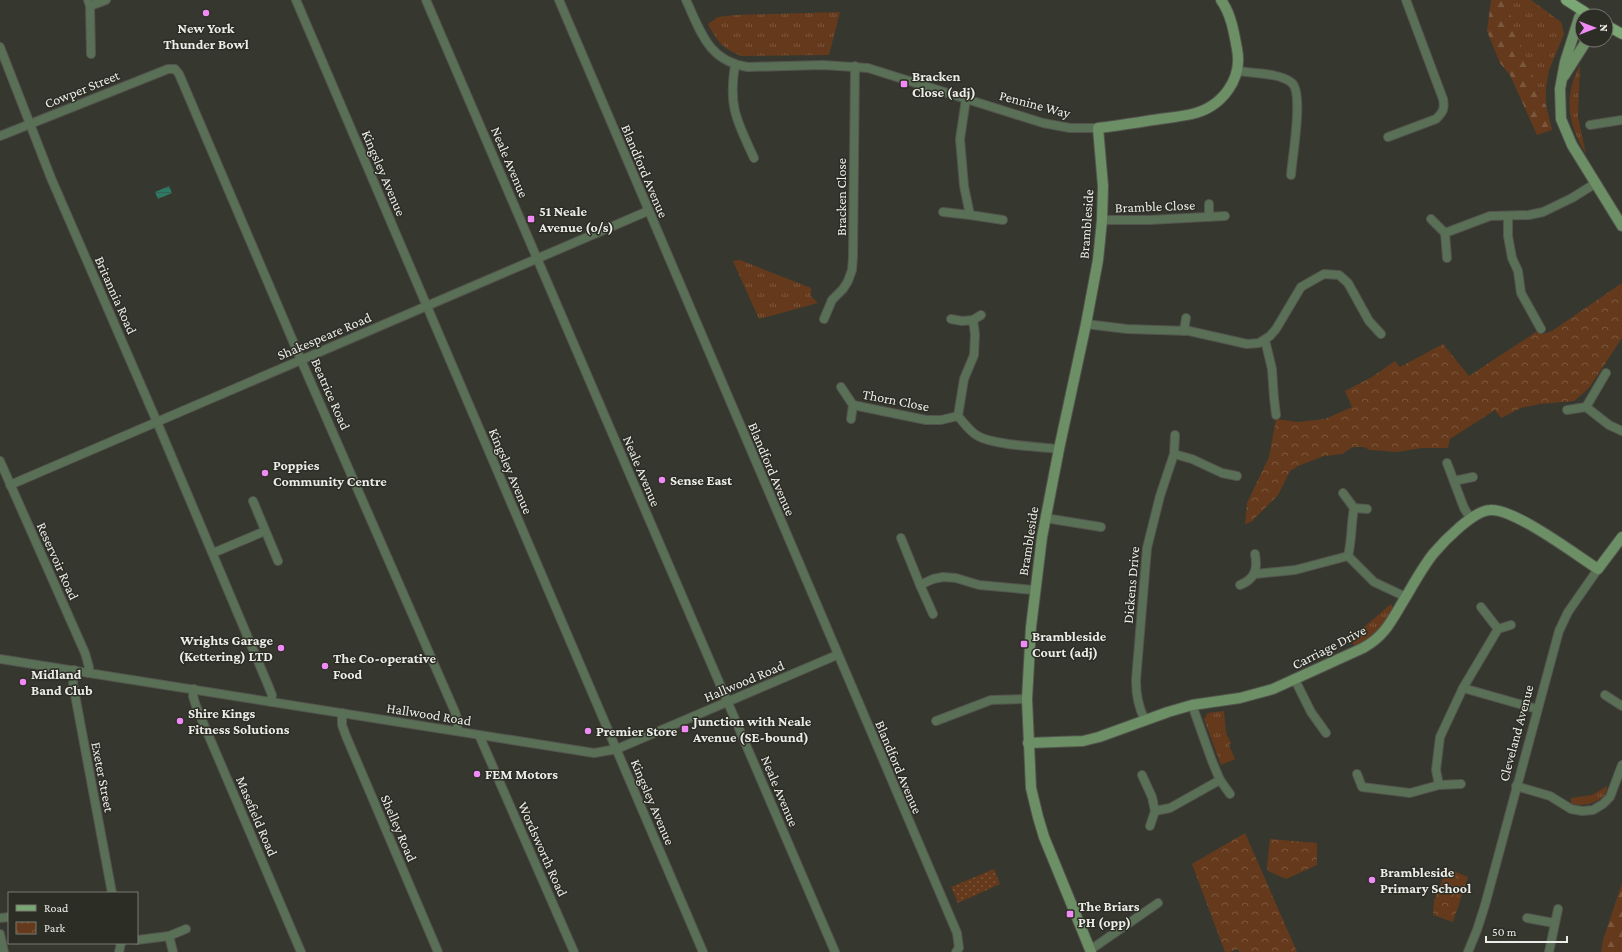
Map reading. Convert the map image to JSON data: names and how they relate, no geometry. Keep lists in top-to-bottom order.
{
  "streets": {
    "street": [
      "Cowper Street",
      "Pennine Way",
      "Neale Avenue",
      "Blandford Avenue",
      "Kingsley Avenue",
      "Bracken Close",
      "Bramble Close",
      "Brambleside",
      "Britannia Road",
      "Shakespeare Road",
      "Beatrice Road",
      "Thorn Close",
      "Reservoir Road",
      "Dickens Drive",
      "Carriage Drive",
      "Hallwood Road",
      "Cleveland Avenue",
      "Exeter Street",
      "Masefield Road",
      "Shelley Road",
      "Wordsworth Road"
    ]
  },
  "crossings": [
    ["Cowper Street", "Britannia Road"],
    ["Cowper Street", "Beatrice Road"],
    ["Pennine Way", "Bracken Close"],
    ["Pennine Way", "Brambleside"],
    ["Neale Avenue", "Shakespeare Road"],
    ["Neale Avenue", "Hallwood Road"],
    ["Blandford Avenue", "Shakespeare Road"],
    ["Blandford Avenue", "Hallwood Road"],
    ["Kingsley Avenue", "Shakespeare Road"],
    ["Kingsley Avenue", "Hallwood Road"],
    ["Bramble Close", "Brambleside"],
    ["Brambleside", "Carriage Drive"],
    ["Britannia Road", "Shakespeare Road"],
    ["Britannia Road", "Hallwood Road"],
    ["Shakespeare Road", "Beatrice Road"],
    ["Shakespeare Road", "Reservoir Road"],
    ["Beatrice Road", "Hallwood Road"],
    ["Reservoir Road", "Hallwood Road"],
    ["Dickens Drive", "Carriage Drive"],
    ["Carriage Drive", "Cleveland Avenue"],
    ["Hallwood Road", "Exeter Street"],
    ["Hallwood Road", "Masefield Road"],
    ["Hallwood Road", "Shelley Road"],
    ["Hallwood Road", "Wordsworth Road"]
  ],
  "places": {
    "other": [
      "New York Thunder Bowl",
      "Poppies Community Centre",
      "Sense East",
      "Wrights Garage (Kettering) LTD",
      "The Co-operative Food",
      "Midland Band Club",
      "Shire Kings Fitness Solutions",
      "Premier Store",
      "FEM Motors",
      "Brambleside Primary School"
    ],
    "transit": [
      "Bracken Close (adj)",
      "51 Neale Avenue (o/s)",
      "Brambleside Court (adj)",
      "Junction with Neale Avenue (SE-bound)",
      "The Briars PH (opp)"
    ]
  },
  "legend": ["Road", "Park"],
  "scale_bar": "50 m",
  "north": "right"
}
